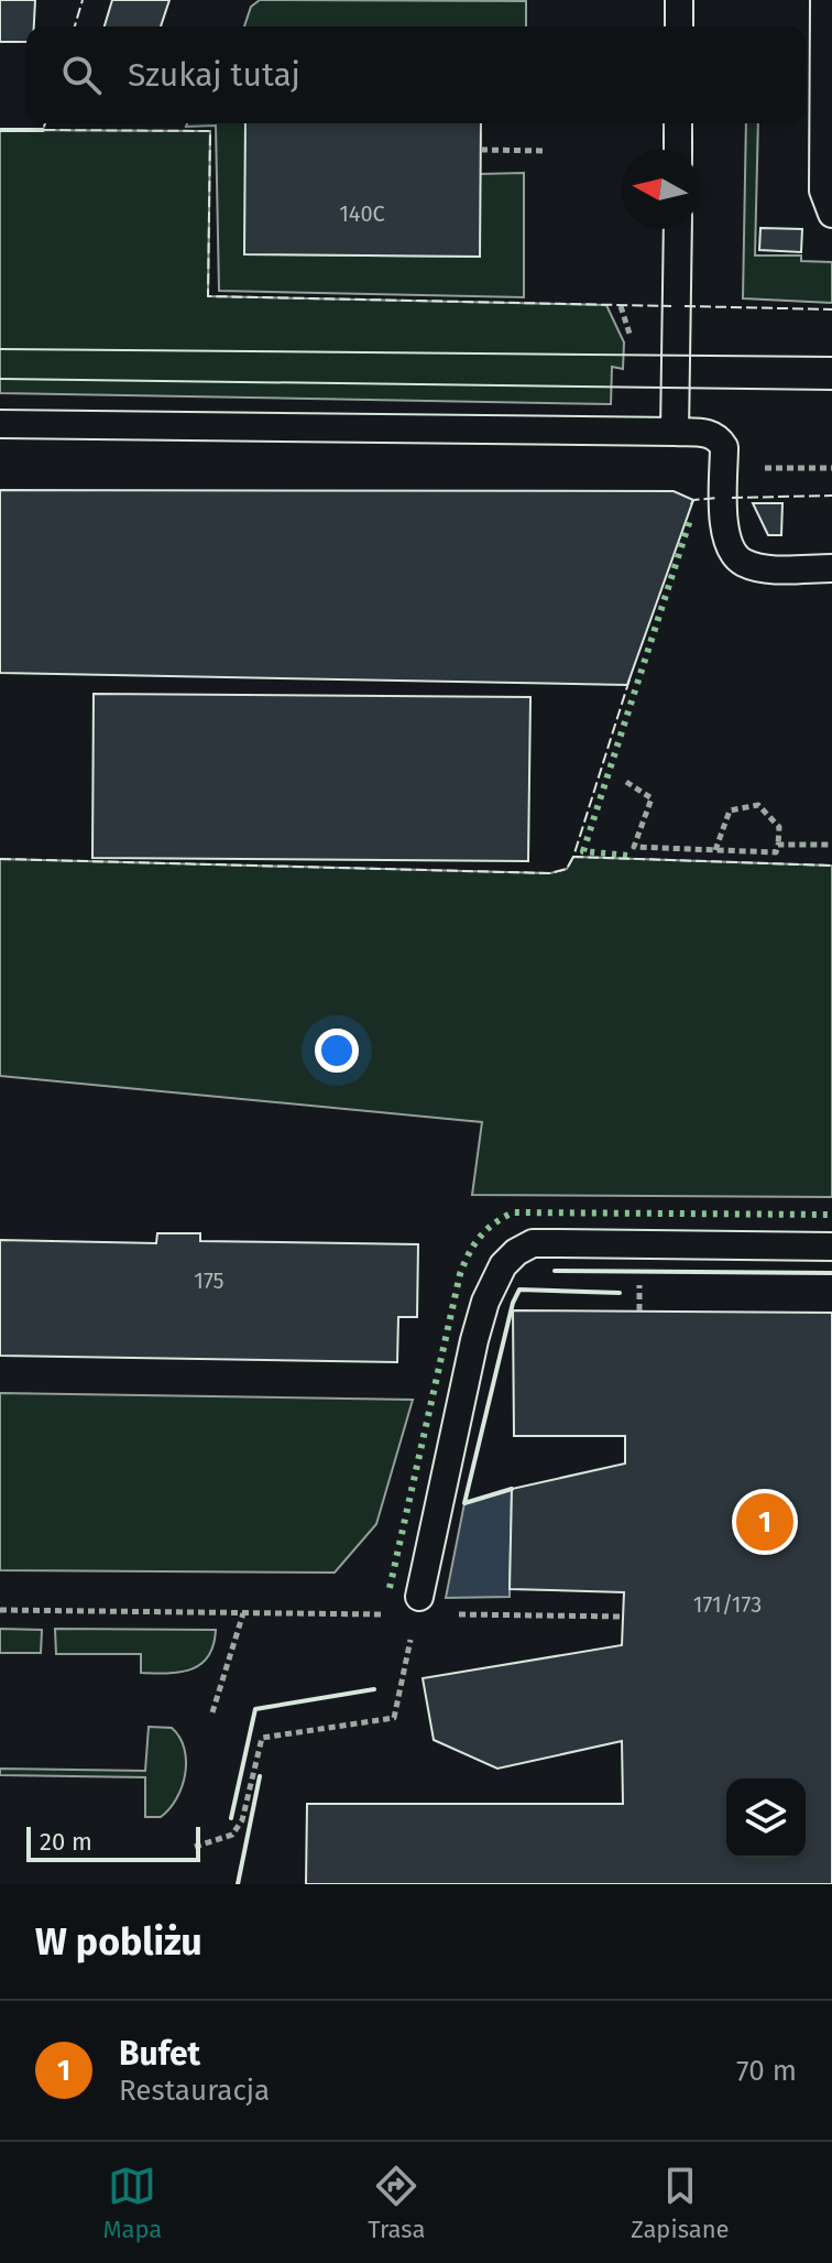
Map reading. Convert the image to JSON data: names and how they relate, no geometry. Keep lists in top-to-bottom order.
{
  "house_numbers": ["140C", "175", "171/173"],
  "scale_bar": "20 m",
  "north": "left",
  "page": {
    "search": "Szukaj tutaj",
    "pins": "1",
    "scale": "20 m",
    "heading": "W pobliżu",
    "list": [
      {
        "mark": "1",
        "name": "Bufet",
        "note": "Restauracja",
        "value": "70 m"
      }
    ],
    "nav": ["Mapa", "Trasa", "Zapisane"]
  }
}
